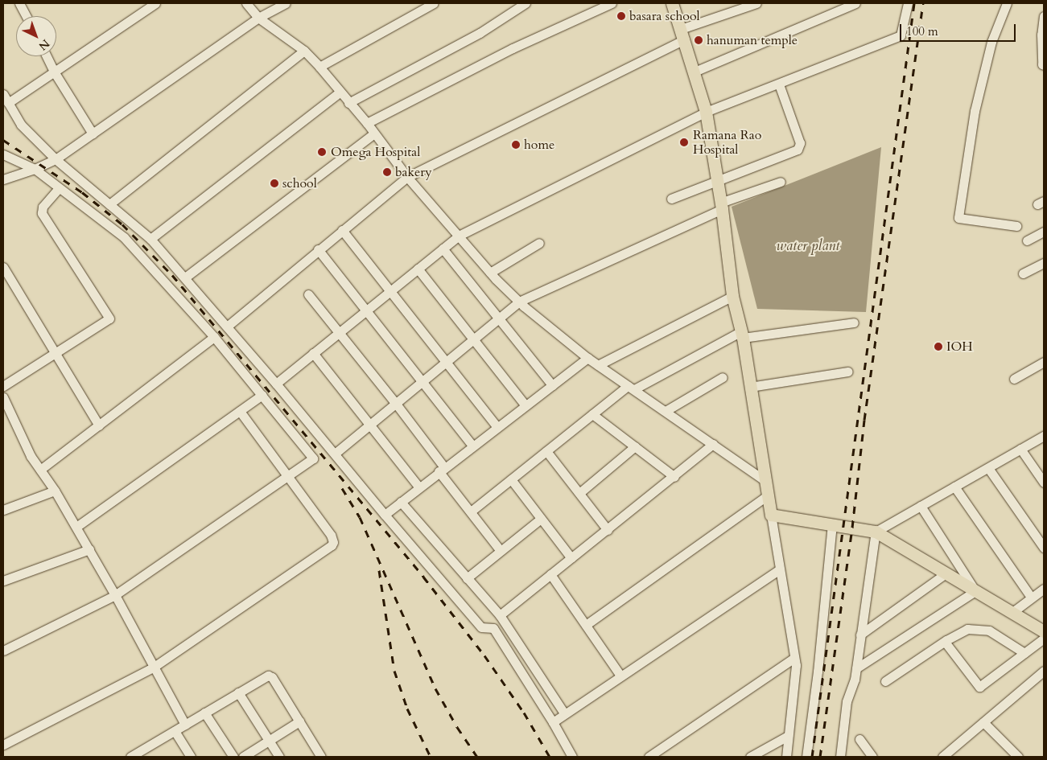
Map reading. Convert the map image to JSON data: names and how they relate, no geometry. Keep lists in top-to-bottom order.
{
  "water": ["water plant"],
  "places": [
    "basara school",
    "hanuman temple",
    "Ramana Rao Hospital",
    "home",
    "Omega Hospital",
    "bakery",
    "school",
    "IOH"
  ],
  "scale_bar": "100 m",
  "north": "bottom right"
}
